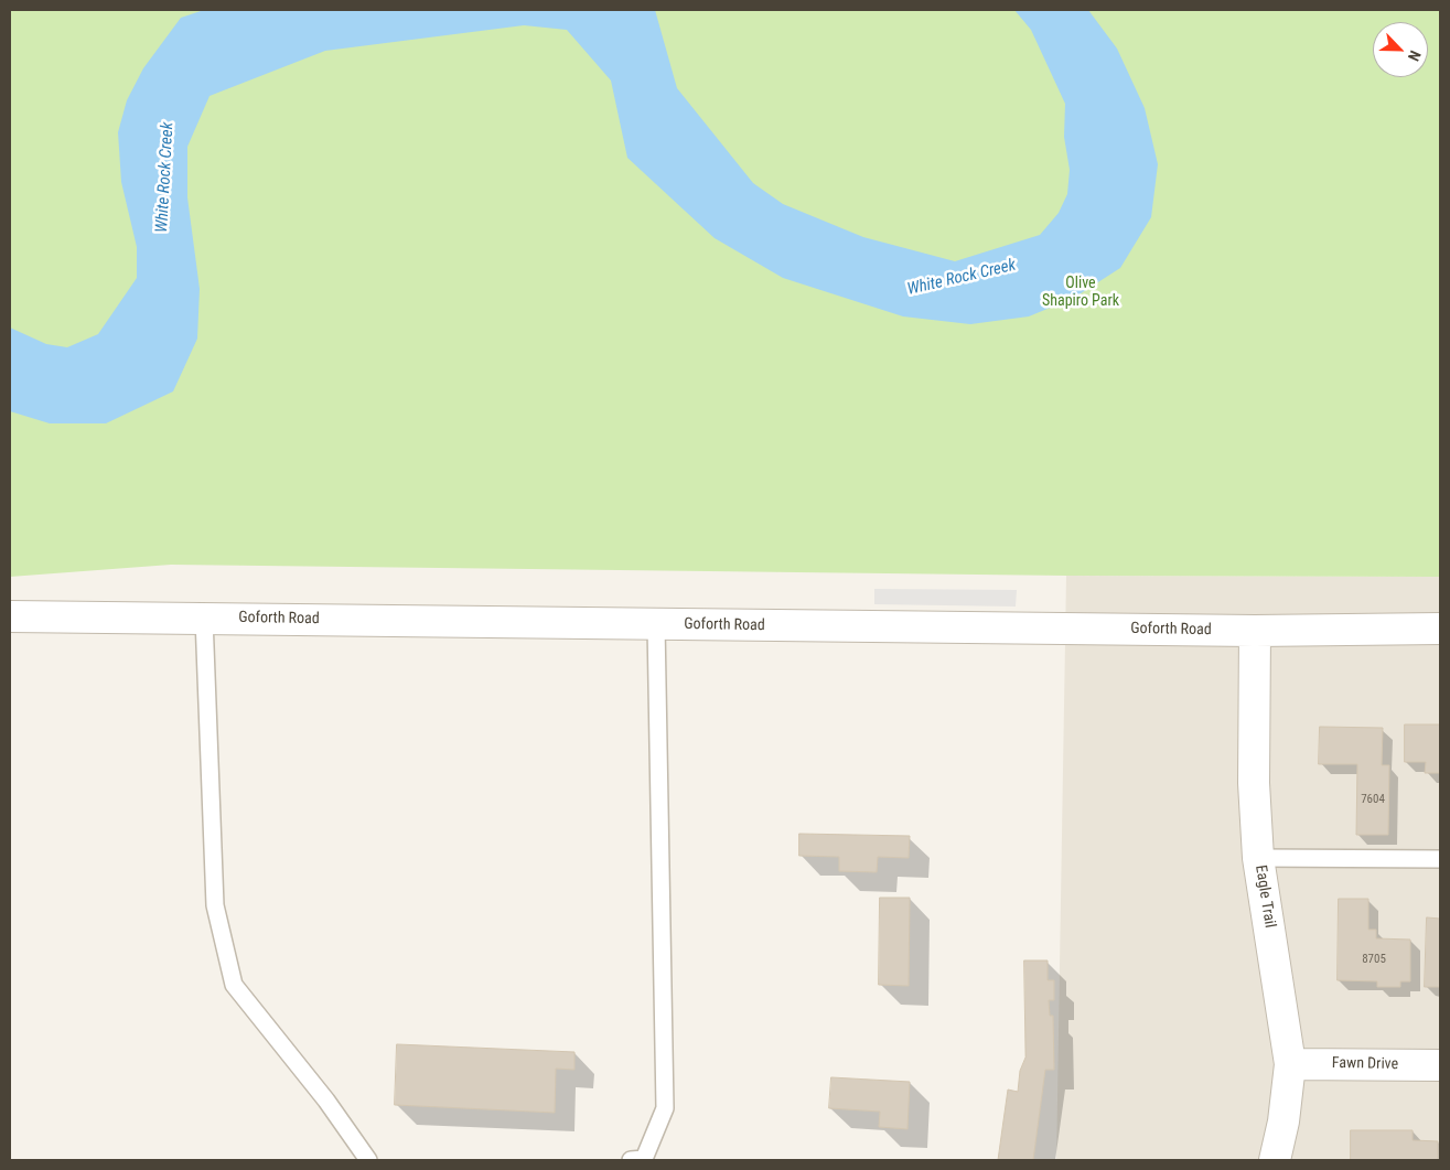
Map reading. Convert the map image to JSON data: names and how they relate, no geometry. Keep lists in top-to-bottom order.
{
  "streets": {
    "street": ["Goforth Road", "Eagle Trail", "Fawn Drive"]
  },
  "crossings": [
    ["Goforth Road", "Eagle Trail"],
    ["Eagle Trail", "Fawn Drive"]
  ],
  "water": ["White Rock Creek"],
  "parks": ["Olive Shapiro Park"],
  "house_numbers": ["7604", "8705"],
  "north": "bottom right"
}
